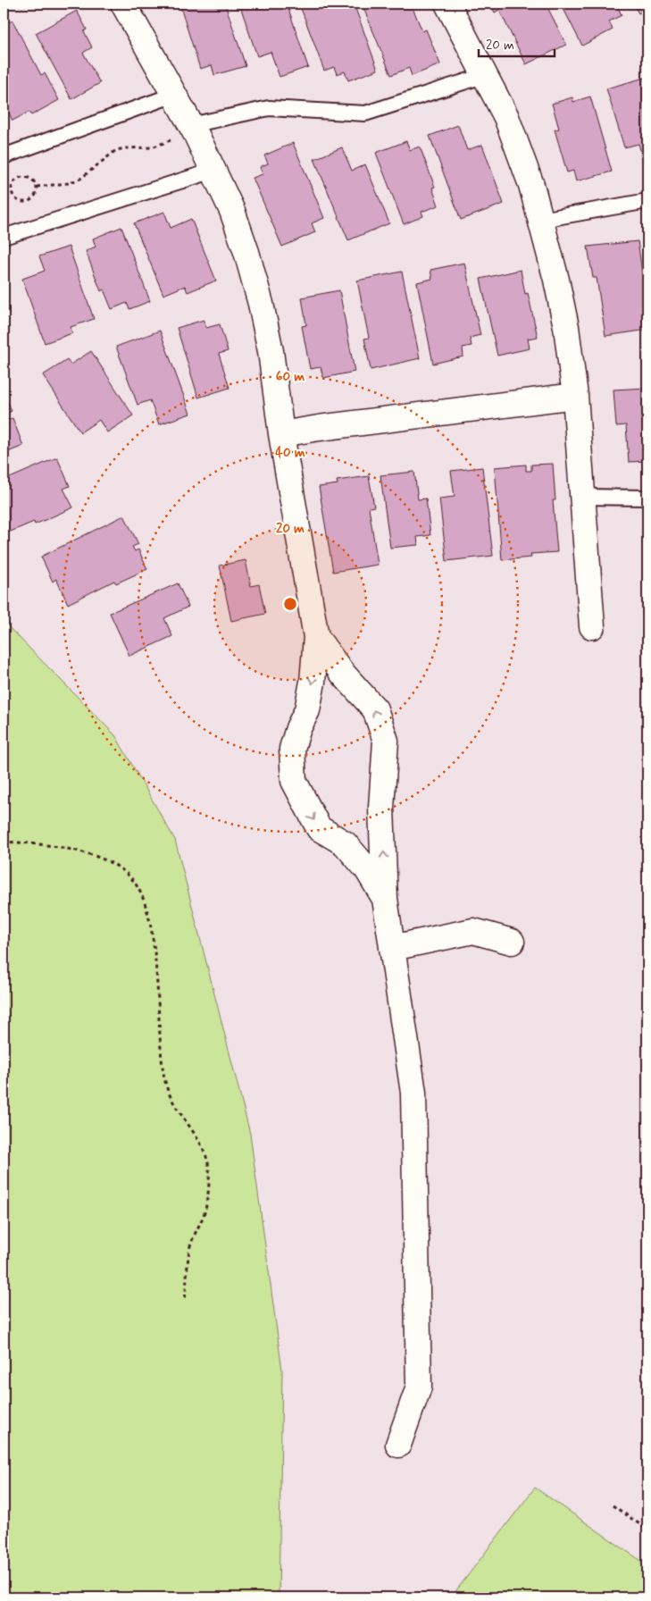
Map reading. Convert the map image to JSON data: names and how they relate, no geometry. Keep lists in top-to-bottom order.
{
  "scale_bar": "20 m",
  "rings": ["60 m", "40 m", "20 m"]
}
